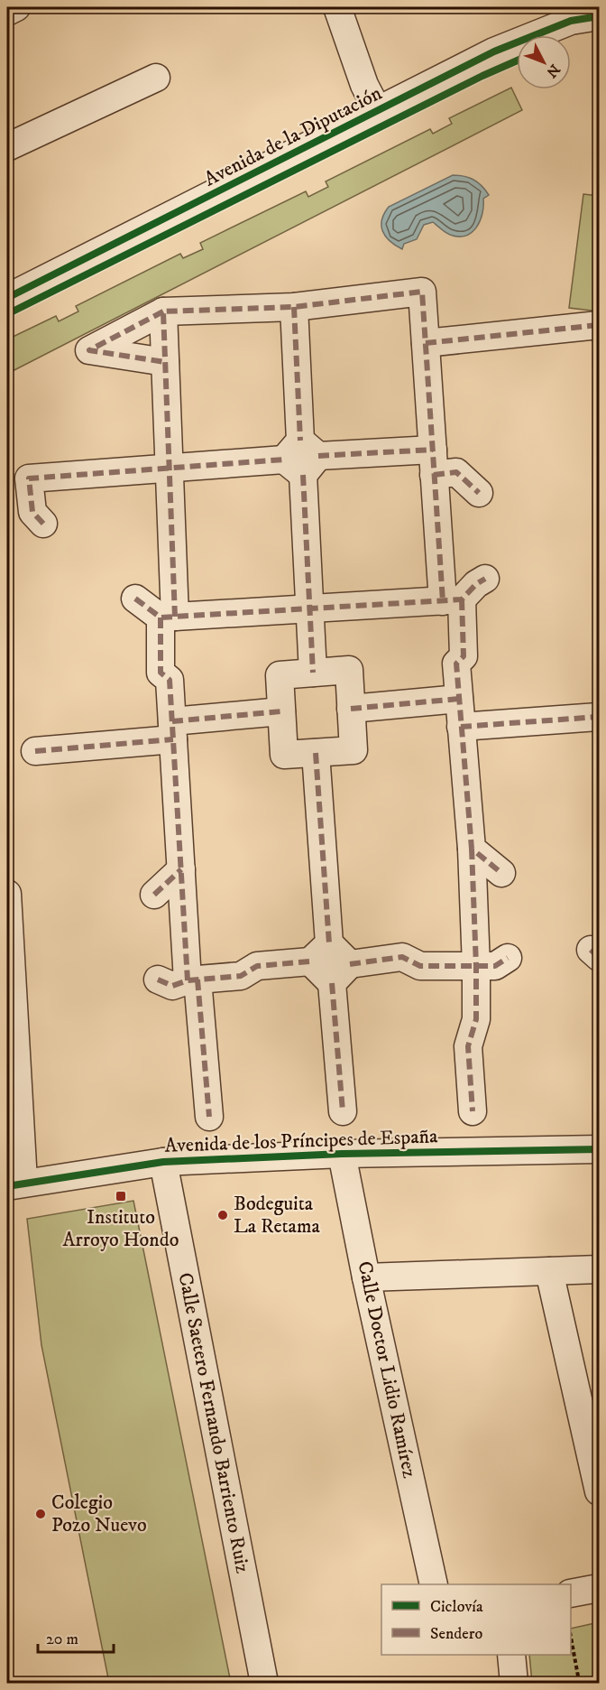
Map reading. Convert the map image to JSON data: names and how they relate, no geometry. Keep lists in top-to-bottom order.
{
  "streets": {
    "street": [
      "Avenida de la Diputación",
      "Avenida de los Príncipes de España",
      "Calle Doctor Lidio Ramírez",
      "Calle Saetero Fernando Barriento Ruiz"
    ]
  },
  "crossings": [
    ["Avenida de los Príncipes de España", "Calle Doctor Lidio Ramírez"],
    ["Avenida de los Príncipes de España", "Calle Saetero Fernando Barriento Ruiz"]
  ],
  "places": {
    "transit": ["Instituto Arroyo Hondo"],
    "other": ["Bodeguita La Retama", "Colegio Pozo Nuevo"]
  },
  "legend": ["Ciclovía", "Sendero"],
  "scale_bar": "20 m",
  "north": "bottom right"
}
